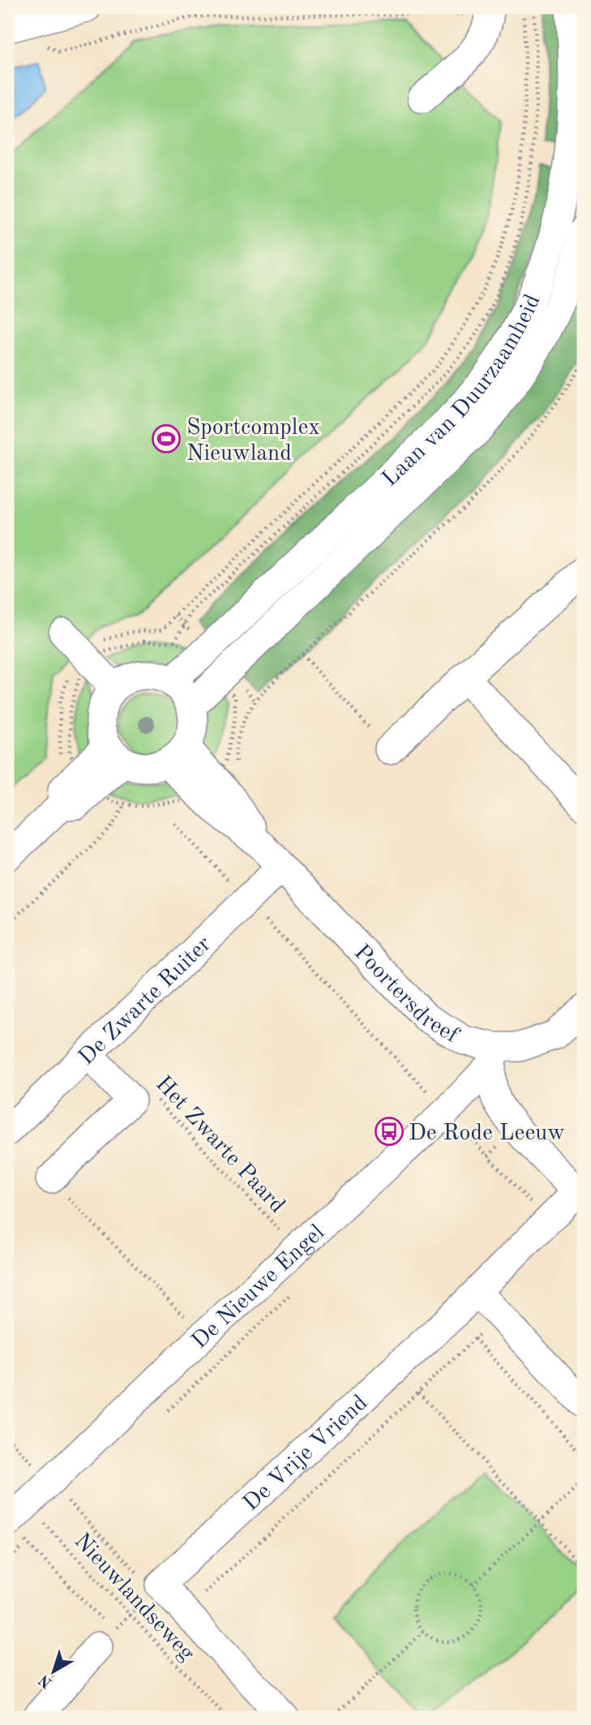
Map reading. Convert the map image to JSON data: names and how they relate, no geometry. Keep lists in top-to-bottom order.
{
  "streets": {
    "street": [
      "Laan van Duurzaamheid",
      "Poortersdreef",
      "De Zwarte Ruiter",
      "De Nieuwe Engel",
      "De Vrije Vriend"
    ],
    "path": ["Het Zwarte Paard", "Nieuwlandseweg"]
  },
  "crossings": [
    ["Laan van Duurzaamheid", "Poortersdreef"],
    ["Poortersdreef", "De Zwarte Ruiter"],
    ["Poortersdreef", "De Nieuwe Engel"],
    ["Het Zwarte Paard", "De Nieuwe Engel"],
    ["De Nieuwe Engel", "Nieuwlandseweg"]
  ],
  "places": {
    "sports": ["Sportcomplex Nieuwland"],
    "bus stop": ["De Rode Leeuw"]
  },
  "north": "bottom left"
}
